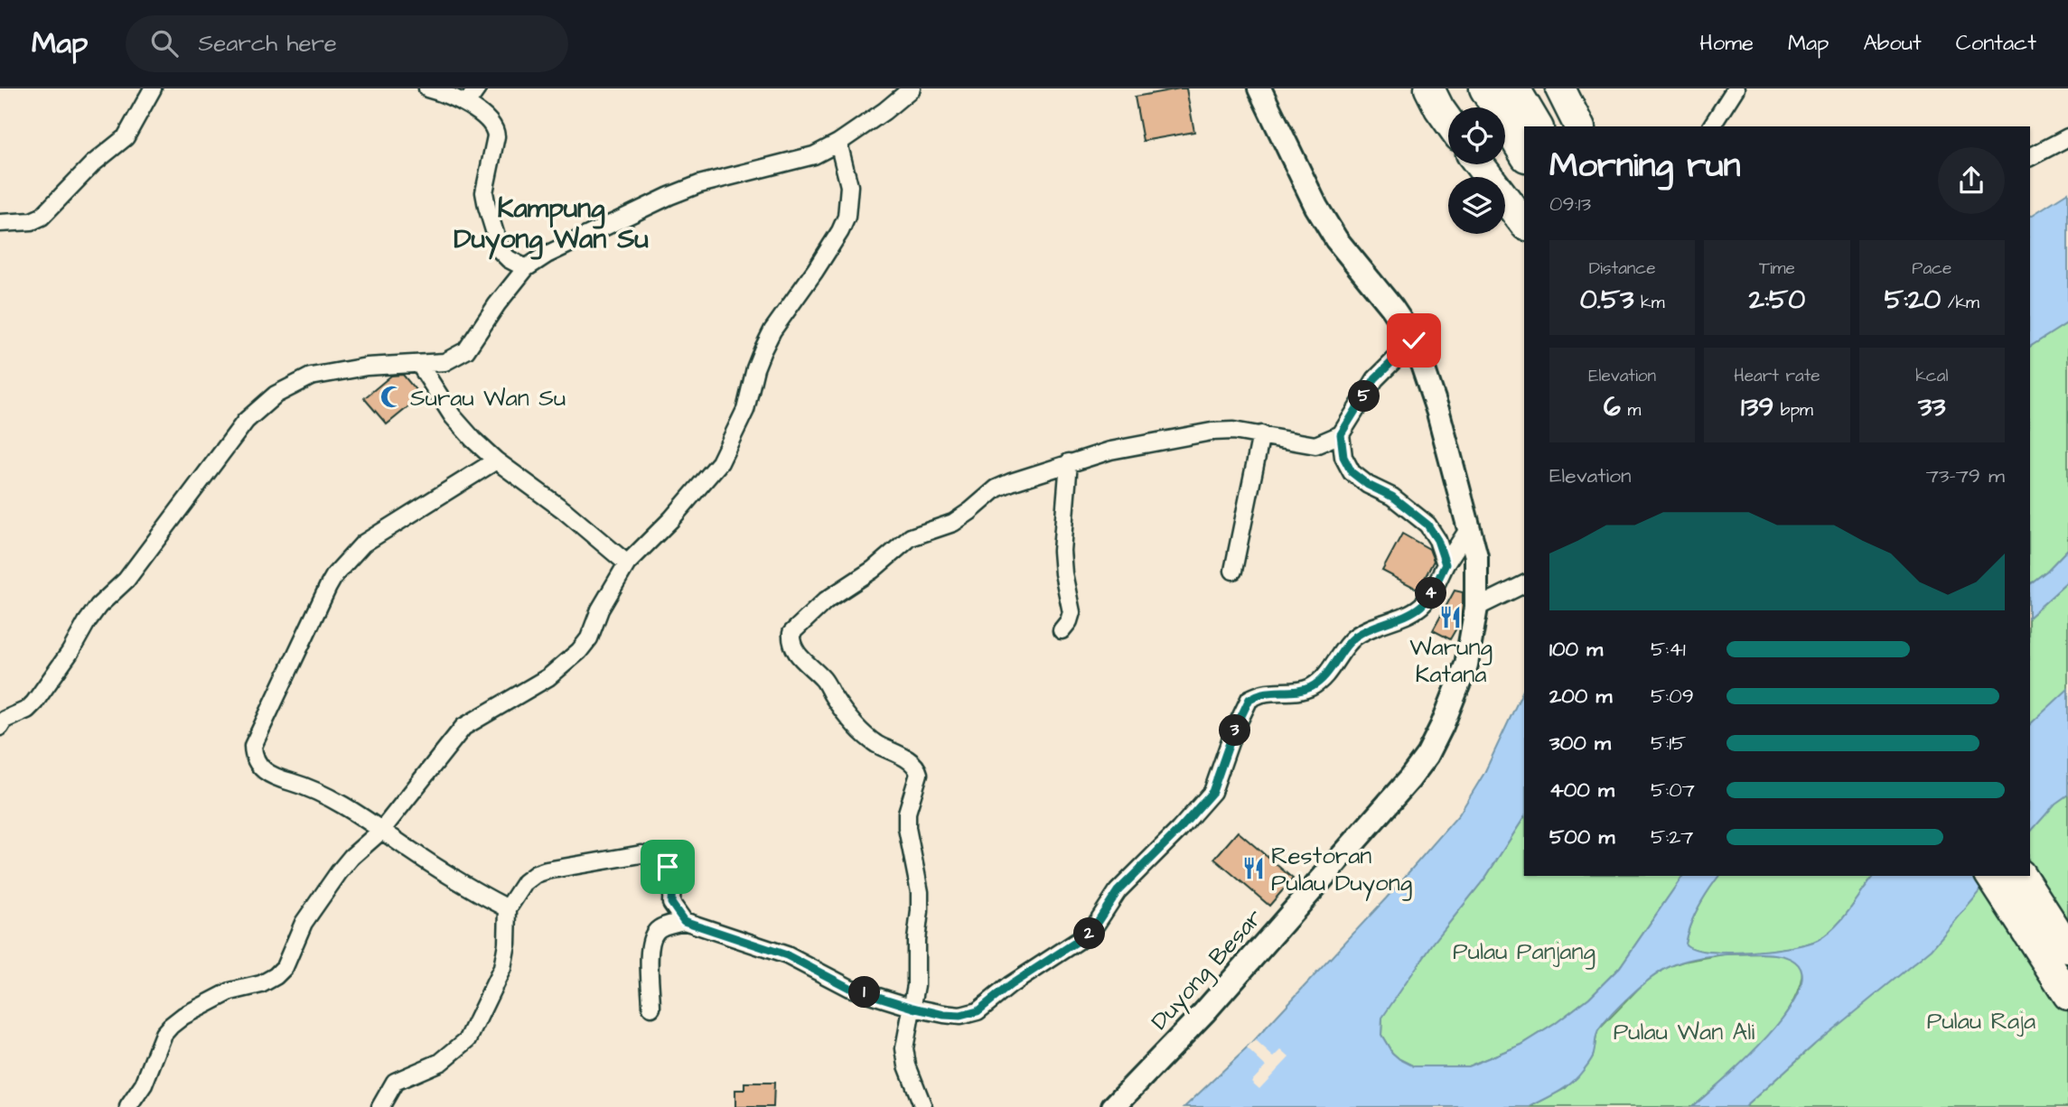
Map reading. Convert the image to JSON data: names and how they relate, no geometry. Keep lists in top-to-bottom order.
{
  "streets": {
    "street": ["Duyong Besar"]
  },
  "districts": ["Kampung Duyong Wan Su"],
  "parks": ["Pulau Panjang", "Pulau Raja", "Pulau Wan Ali"],
  "places": {
    "mosque": ["Surau Wan Su"],
    "restaurant": ["Warung Katana", "Restoran Pulau Duyong"]
  },
  "page": {
    "header": "Map",
    "search": "Search here",
    "nav": [
      "Home",
      "Map",
      "About",
      "Contact"
    ],
    "heading": ["Morning run", "09:13"],
    "stats": [
      ["Distance", "0.53 km"],
      ["Time", "2:50"],
      ["Pace", "5:20 /km"],
      ["Elevation", "6 m"],
      ["Heart rate", "139 bpm"],
      ["kcal", "33"]
    ],
    "pins": [
      "5",
      "4",
      "3",
      "2",
      "1"
    ],
    "chart": ["Elevation", "73–79 m"],
    "list": [
      {
        "name": "100 m",
        "note": "5:41"
      },
      {
        "name": "200 m",
        "note": "5:09"
      },
      {
        "name": "300 m",
        "note": "5:15"
      },
      {
        "name": "400 m",
        "note": "5:07"
      },
      {
        "name": "500 m",
        "note": "5:27"
      }
    ]
  }
}
